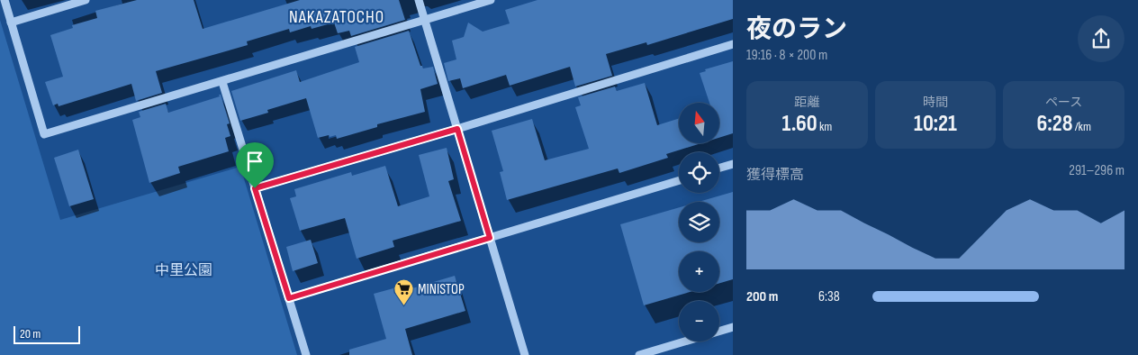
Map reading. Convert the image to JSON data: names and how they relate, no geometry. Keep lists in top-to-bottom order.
{
  "districts": ["NAKAZATOCHO"],
  "parks": ["中里公園"],
  "places": {
    "supermarket": ["MINISTOP"]
  },
  "scale_bar": "20 m",
  "north": "top",
  "page": {
    "heading": ["夜のラン", "19:16 · 8 × 200 m"],
    "stats": [
      ["距離", "1.60 km"],
      ["時間", "10:21"],
      ["ペース", "6:28 /km"]
    ],
    "map_buttons": ["+", "−"],
    "chart": ["獲得標高", "291–296 m"],
    "list": [
      {
        "name": "200 m",
        "note": "6:38"
      }
    ],
    "scale": "20 m"
  }
}
